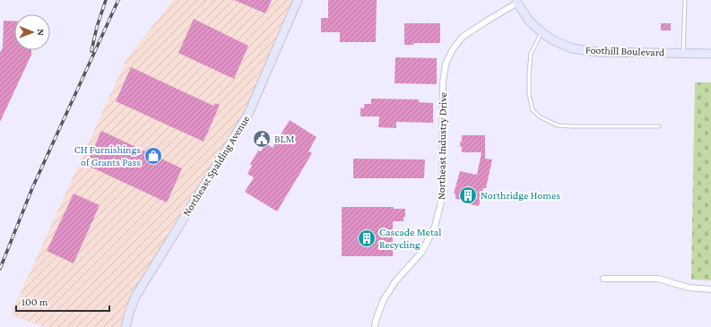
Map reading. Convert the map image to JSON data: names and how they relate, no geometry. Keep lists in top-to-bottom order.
{
  "streets": {
    "street": ["Foothill Boulevard", "Northeast Industry Drive", "Northeast Spalding Avenue"]
  },
  "crossings": [
    ["Foothill Boulevard", "Northeast Industry Drive"]
  ],
  "places": {
    "public building": ["BLM"],
    "shop": ["CH Furnishings of Grants Pass"],
    "building": ["Northridge Homes", "Cascade Metal Recycling"]
  },
  "scale_bar": "100 m",
  "north": "right"
}
